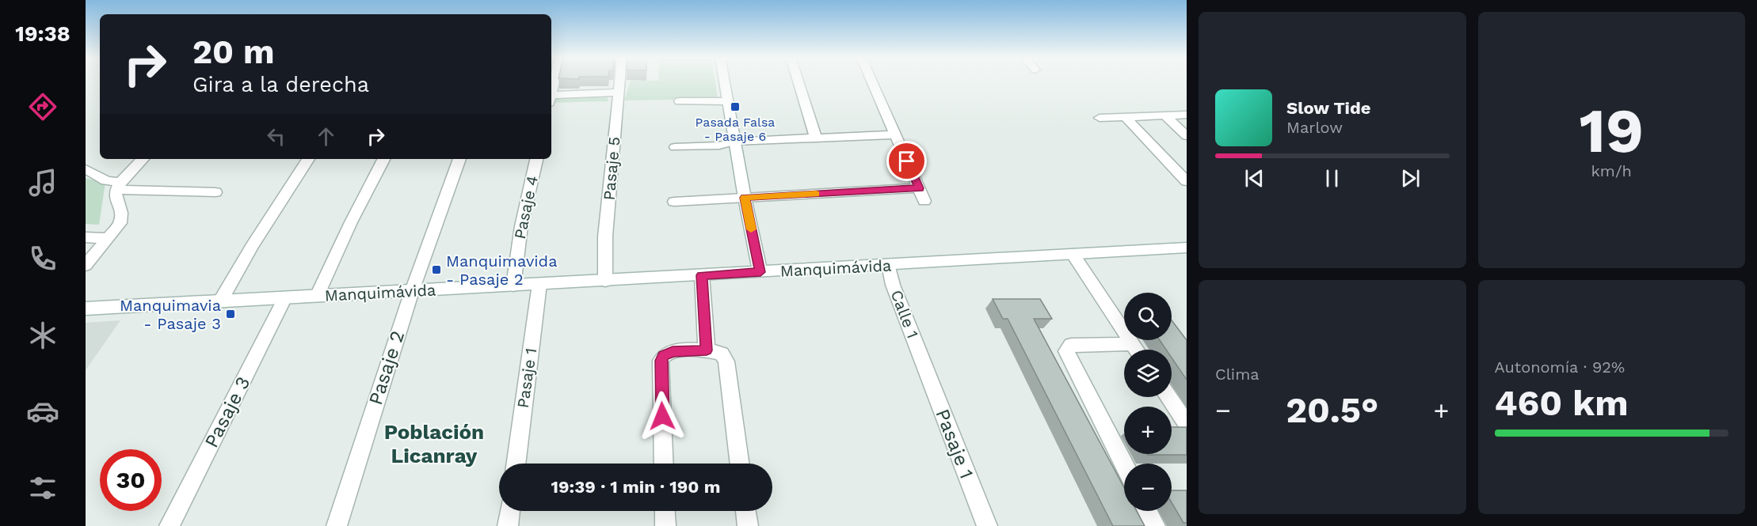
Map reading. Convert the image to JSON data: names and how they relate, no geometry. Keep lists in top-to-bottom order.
{
  "streets": {
    "street": [
      "Pasaje 5",
      "Pasaje 4",
      "Manquimávida",
      "Calle 1",
      "Pasaje 2",
      "Pasaje 1",
      "Pasaje 3"
    ]
  },
  "crossings": [
    ["Pasaje 5", "Manquimávida"],
    ["Pasaje 4", "Manquimávida"],
    ["Manquimávida", "Calle 1"],
    ["Manquimávida", "Pasaje 2"],
    ["Manquimávida", "Pasaje 1"],
    ["Manquimávida", "Pasaje 3"],
    ["Calle 1", "Pasaje 1"]
  ],
  "districts": ["Población Licanray"],
  "places": {
    "transit": ["Pasada Falsa - Pasaje 6", "Manquimavida - Pasaje 2", "Manquimavia - Pasaje 3"]
  },
  "page": {
    "tabs": "19:38",
    "tile": [
      ["19", "km/h"],
      "Clima",
      ["Autonomía · 92%", "460 km"]
    ],
    "turn": ["20 m", "Gira a la derecha"],
    "song": ["Slow Tide", "Marlow"],
    "map_buttons": ["+", "−"],
    "heat": ["−", "20.5°", "+"],
    "limit": "30",
    "trip": "19:39 · 1 min · 190 m"
  }
}
